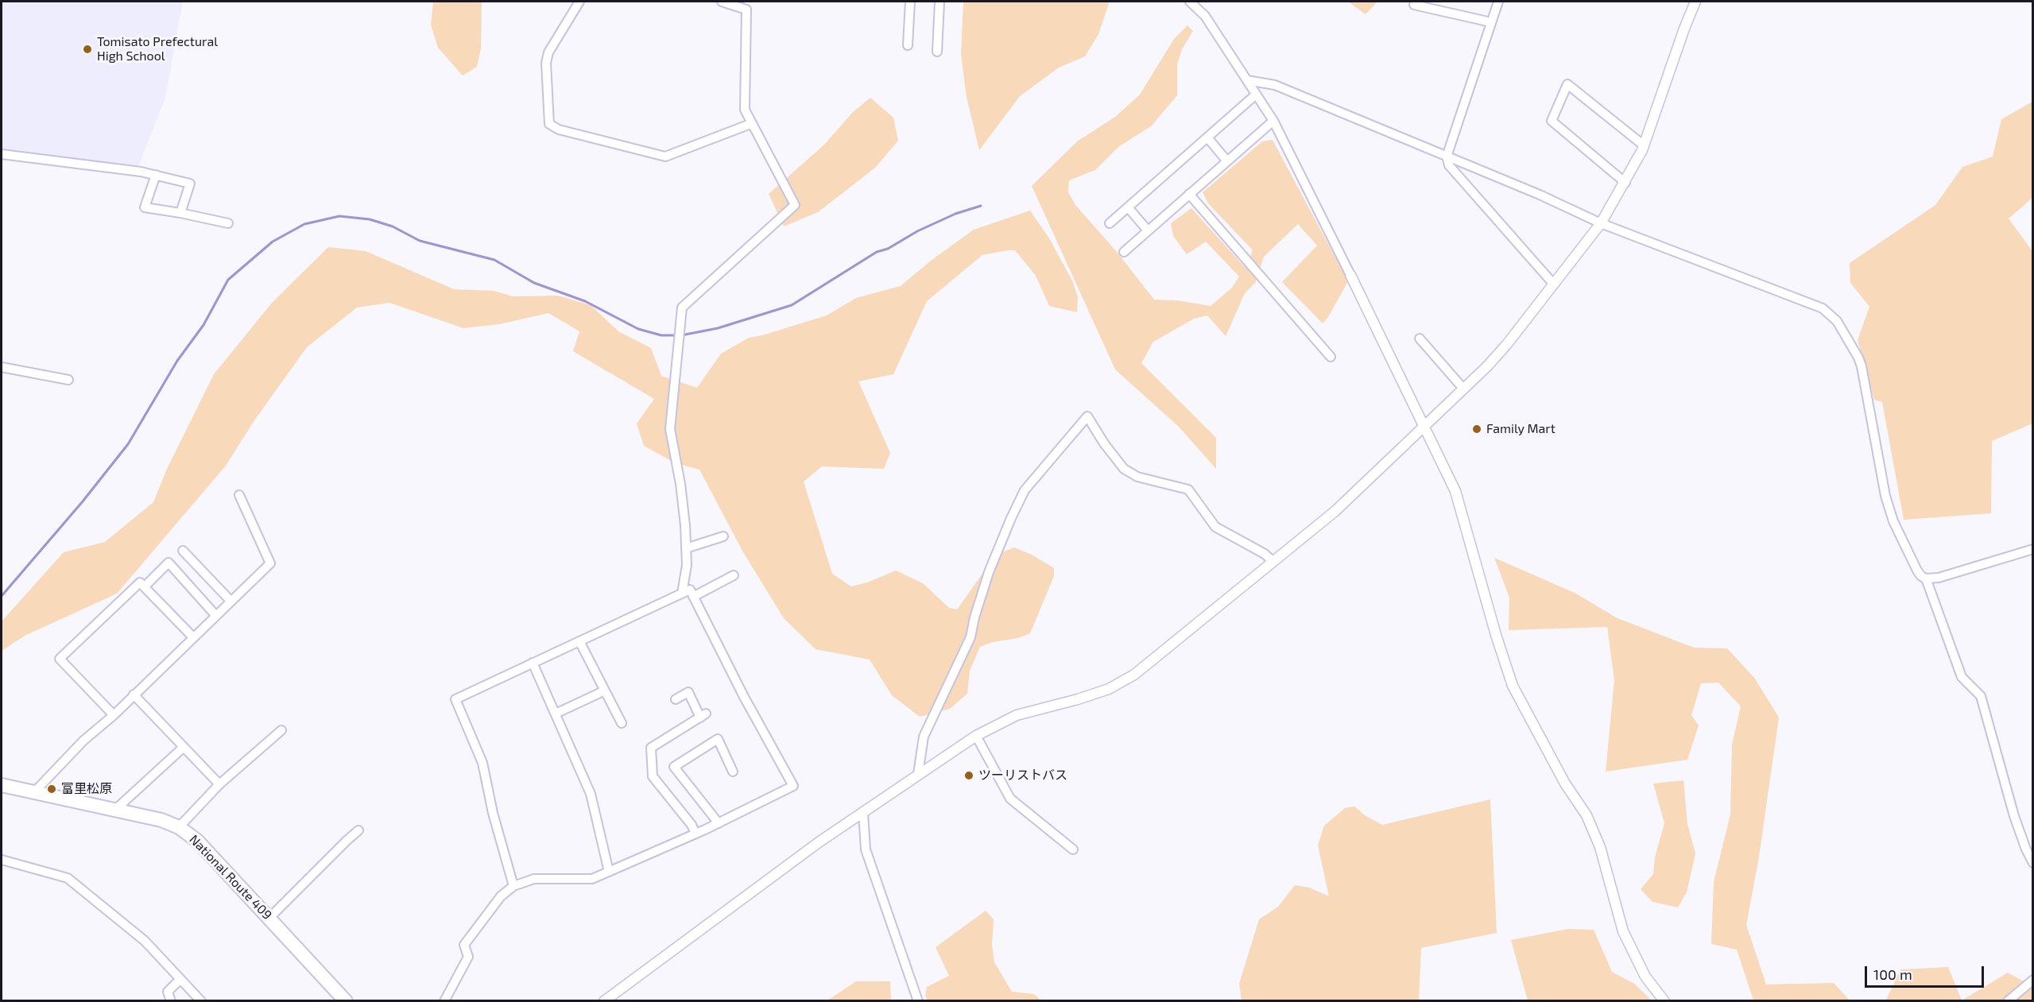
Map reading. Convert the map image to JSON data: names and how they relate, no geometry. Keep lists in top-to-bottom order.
{
  "streets": {
    "highway": ["National Route 409"]
  },
  "places": [
    "Tomisato Prefectural High School",
    "Family Mart",
    "ツーリストバス",
    "富里松原"
  ],
  "scale_bar": "100 m"
}
